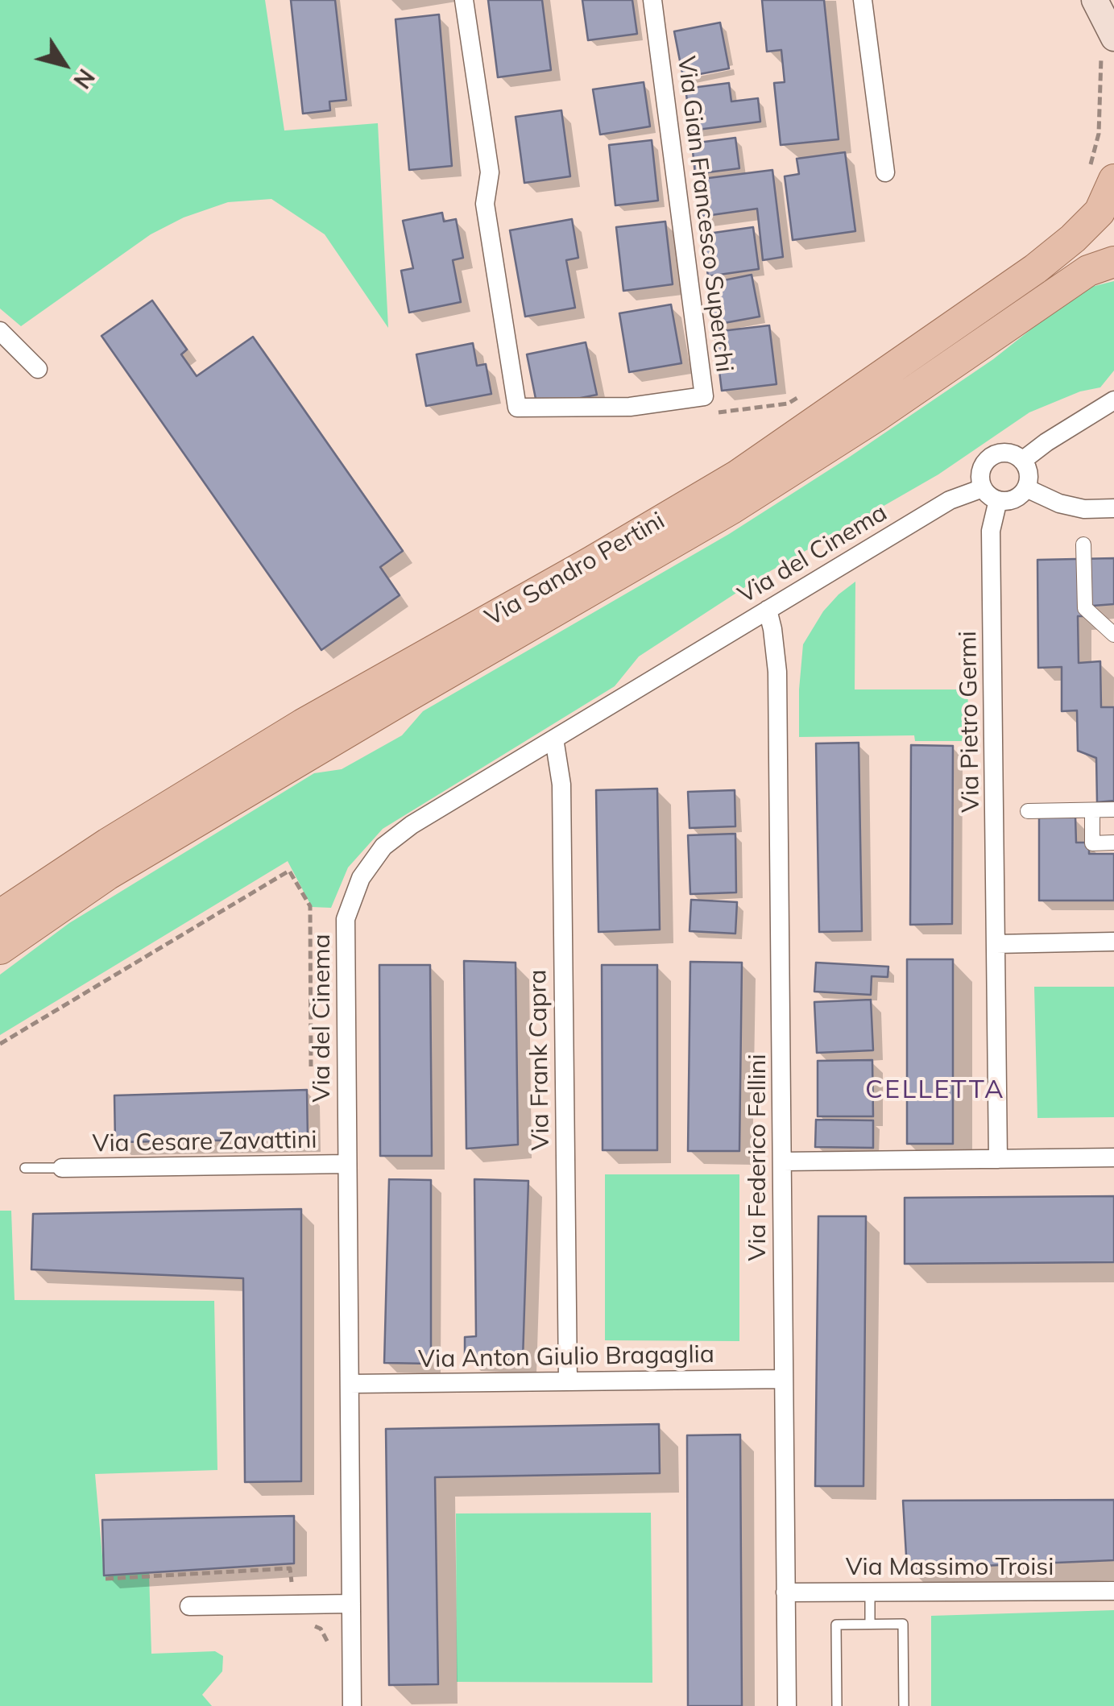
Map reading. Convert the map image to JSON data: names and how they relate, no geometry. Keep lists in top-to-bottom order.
{
  "streets": {
    "main road": ["Via Sandro Pertini"],
    "street": [
      "Via Gian Francesco Superchi",
      "Via del Cinema",
      "Via Pietro Germi",
      "Via Frank Capra",
      "Via Cesare Zavattini",
      "Via Federico Fellini",
      "Via Anton Giulio Bragaglia",
      "Via Massimo Troisi"
    ]
  },
  "crossings": [
    ["Via del Cinema", "Via Pietro Germi"],
    ["Via del Cinema", "Via Frank Capra"],
    ["Via del Cinema", "Via Cesare Zavattini"],
    ["Via del Cinema", "Via Federico Fellini"],
    ["Via del Cinema", "Via Anton Giulio Bragaglia"],
    ["Via Frank Capra", "Via Anton Giulio Bragaglia"],
    ["Via Federico Fellini", "Via Anton Giulio Bragaglia"],
    ["Via Federico Fellini", "Via Massimo Troisi"]
  ],
  "districts": ["CELLETTA"],
  "north": "bottom right"
}
